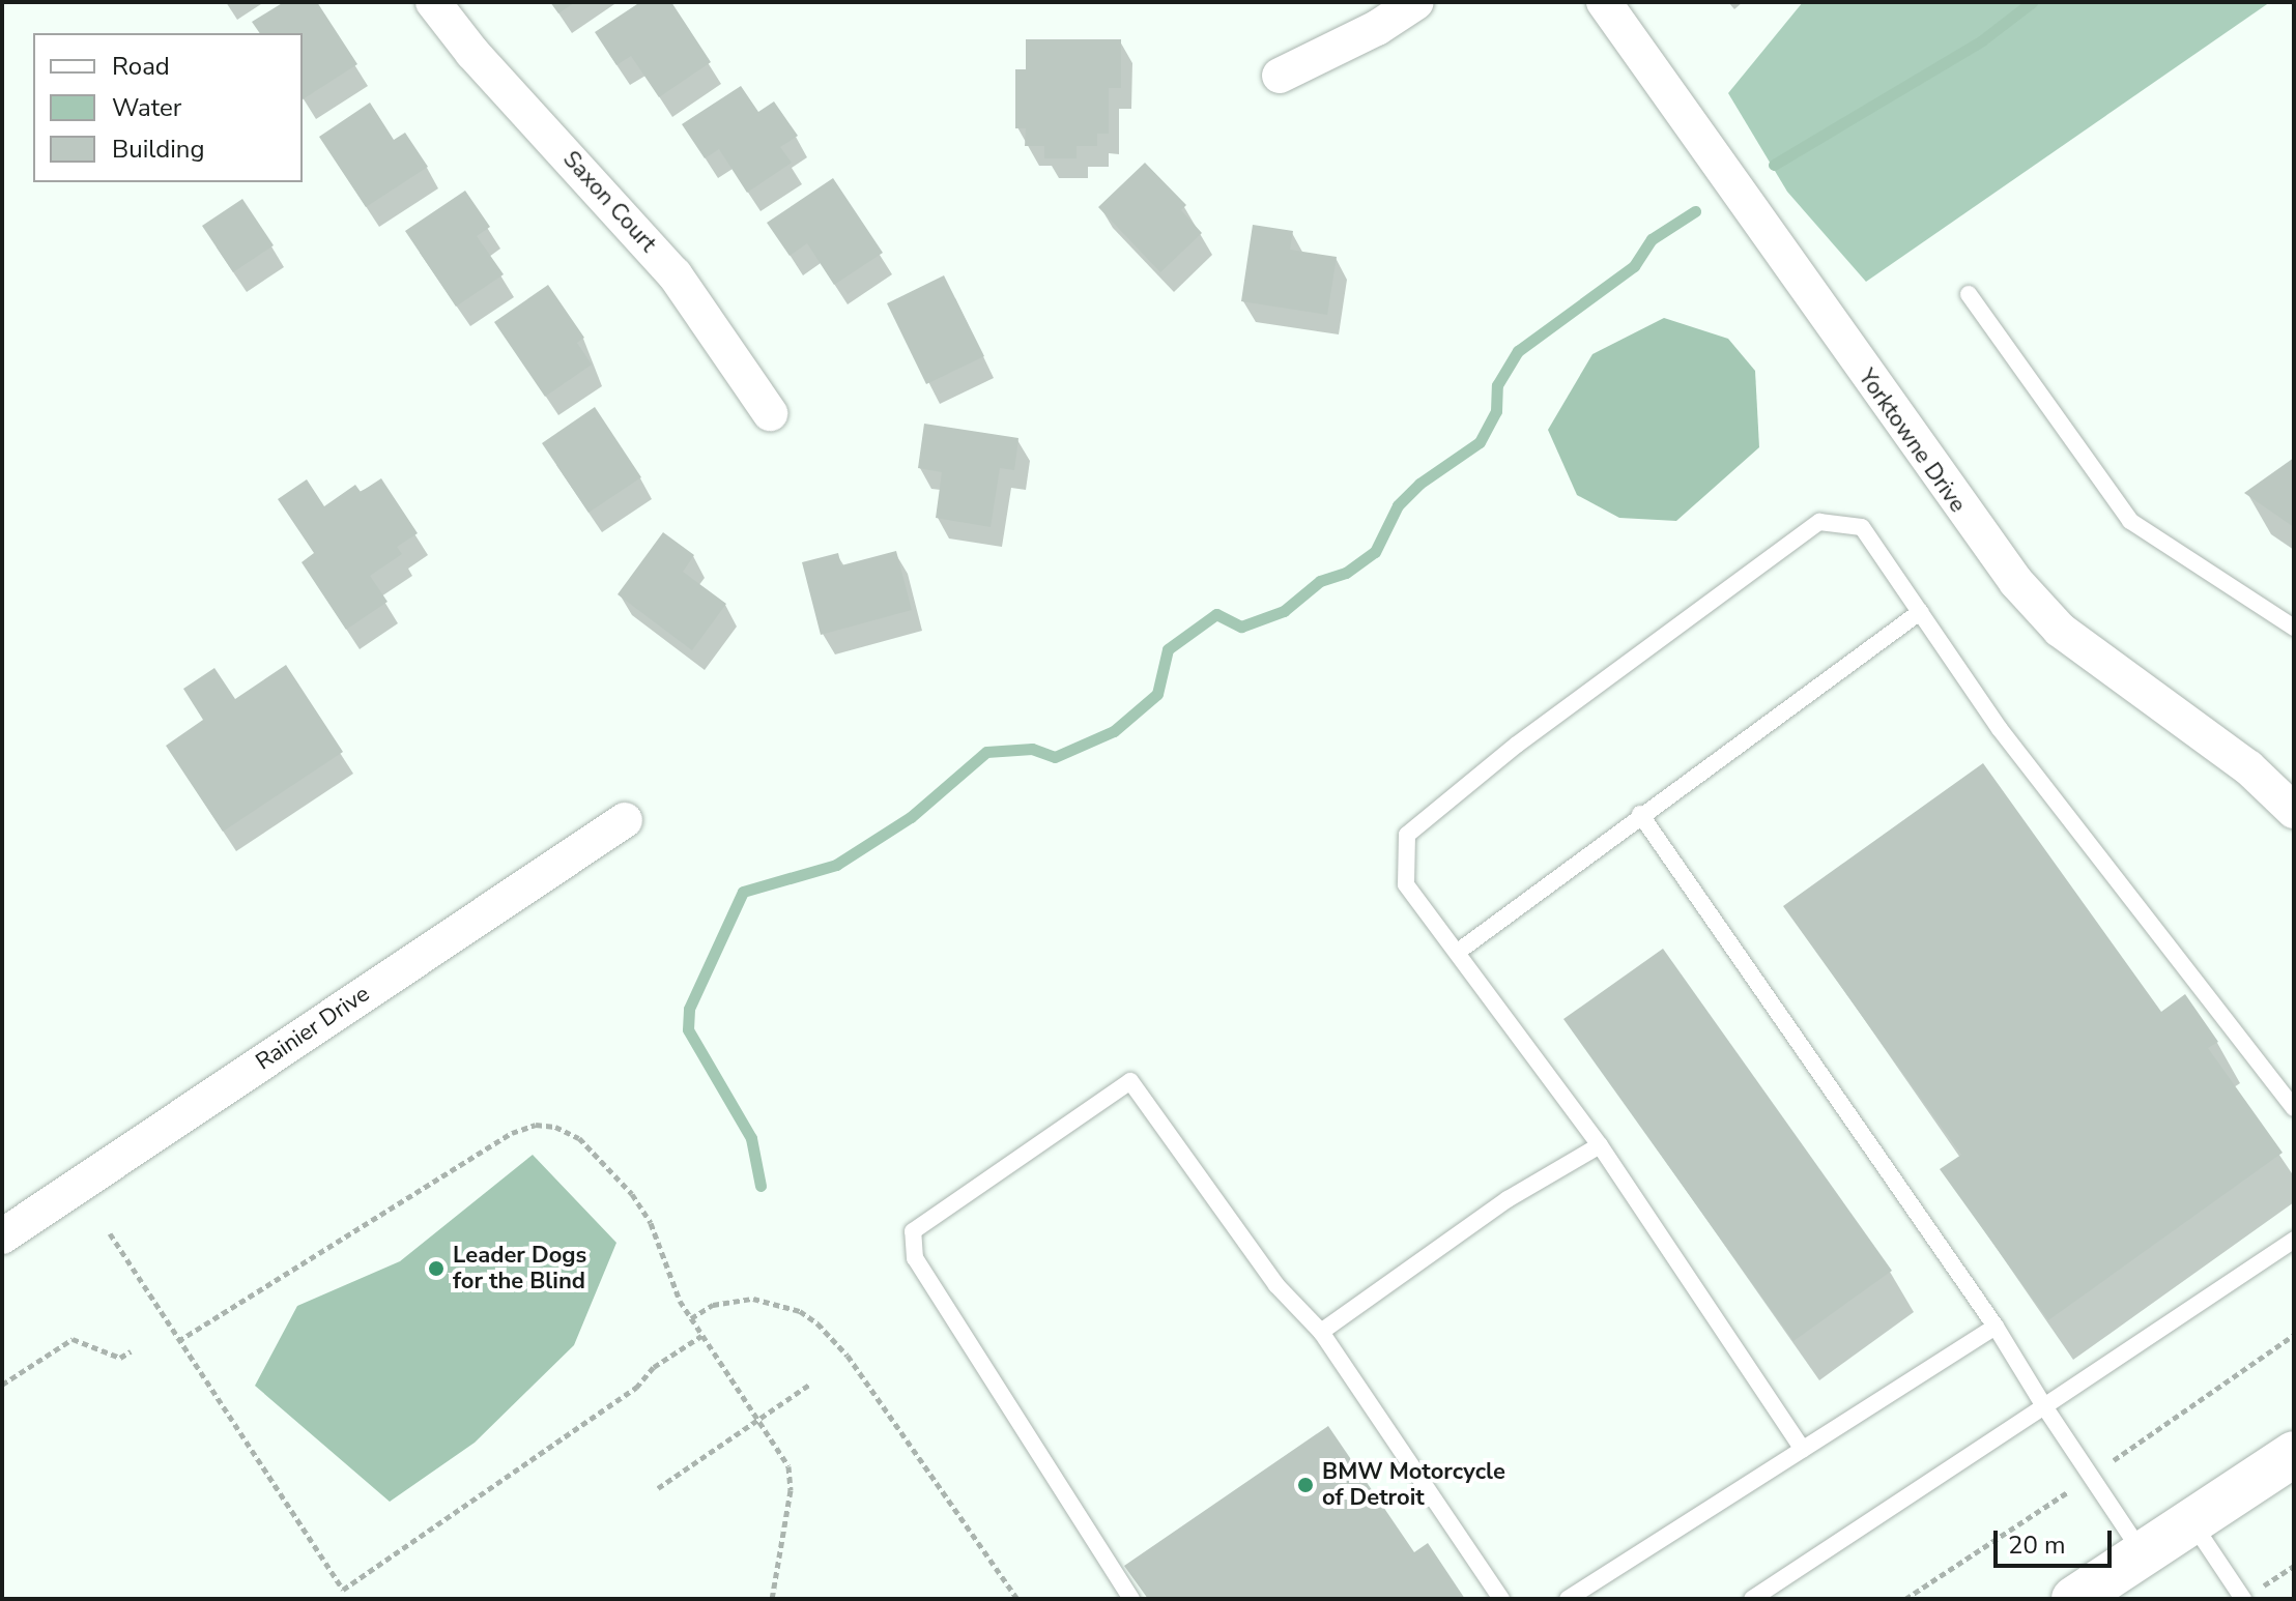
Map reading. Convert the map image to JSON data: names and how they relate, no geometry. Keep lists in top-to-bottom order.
{
  "streets": {
    "street": ["Saxon Court", "Yorktowne Drive", "Rainier Drive"]
  },
  "places": ["Leader Dogs for the Blind", "BMW Motorcycle of Detroit"],
  "legend": ["Road", "Water", "Building"],
  "scale_bar": "20 m"
}
